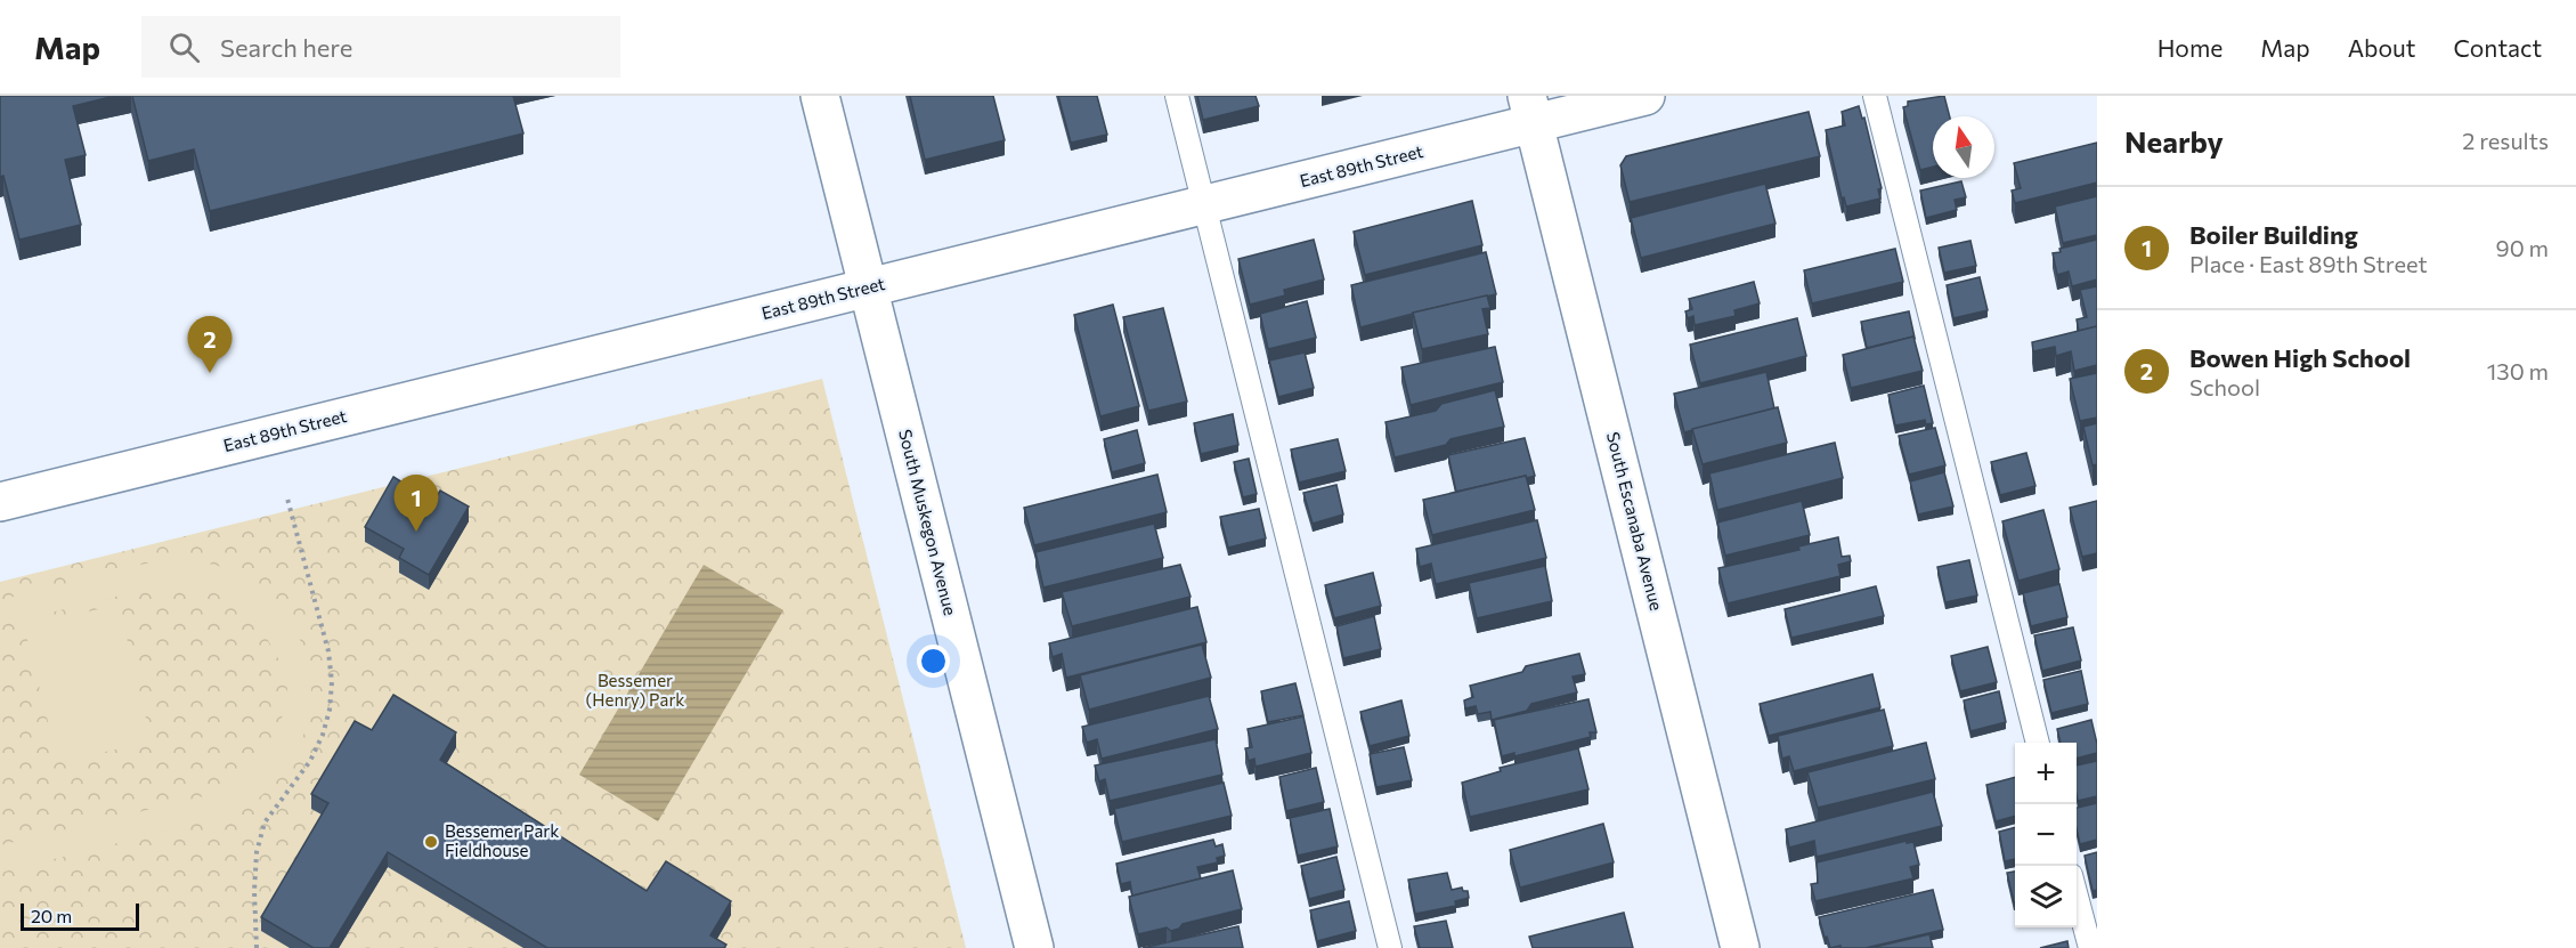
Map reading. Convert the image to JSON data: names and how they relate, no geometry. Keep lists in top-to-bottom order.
{
  "streets": {
    "street": ["East 89th Street", "South Escanaba Avenue", "South Muskegon Avenue"]
  },
  "crossings": [
    ["East 89th Street", "South Escanaba Avenue"],
    ["East 89th Street", "South Muskegon Avenue"]
  ],
  "parks": ["Bessemer (Henry) Park"],
  "places": ["Bessemer Park Fieldhouse"],
  "scale_bar": "20 m",
  "north": "top",
  "page": {
    "header": "Map",
    "search": "Search here",
    "nav": [
      "Home",
      "Map",
      "About",
      "Contact"
    ],
    "heading": ["Nearby", "2 results"],
    "list": [
      {
        "mark": "1",
        "name": "Boiler Building",
        "note": "Place · East 89th Street",
        "value": "90 m"
      },
      {
        "mark": "2",
        "name": "Bowen High School",
        "note": "School",
        "value": "130 m"
      }
    ],
    "pins": ["2", "1"],
    "map_buttons": ["+", "−"],
    "scale": "20 m"
  }
}
